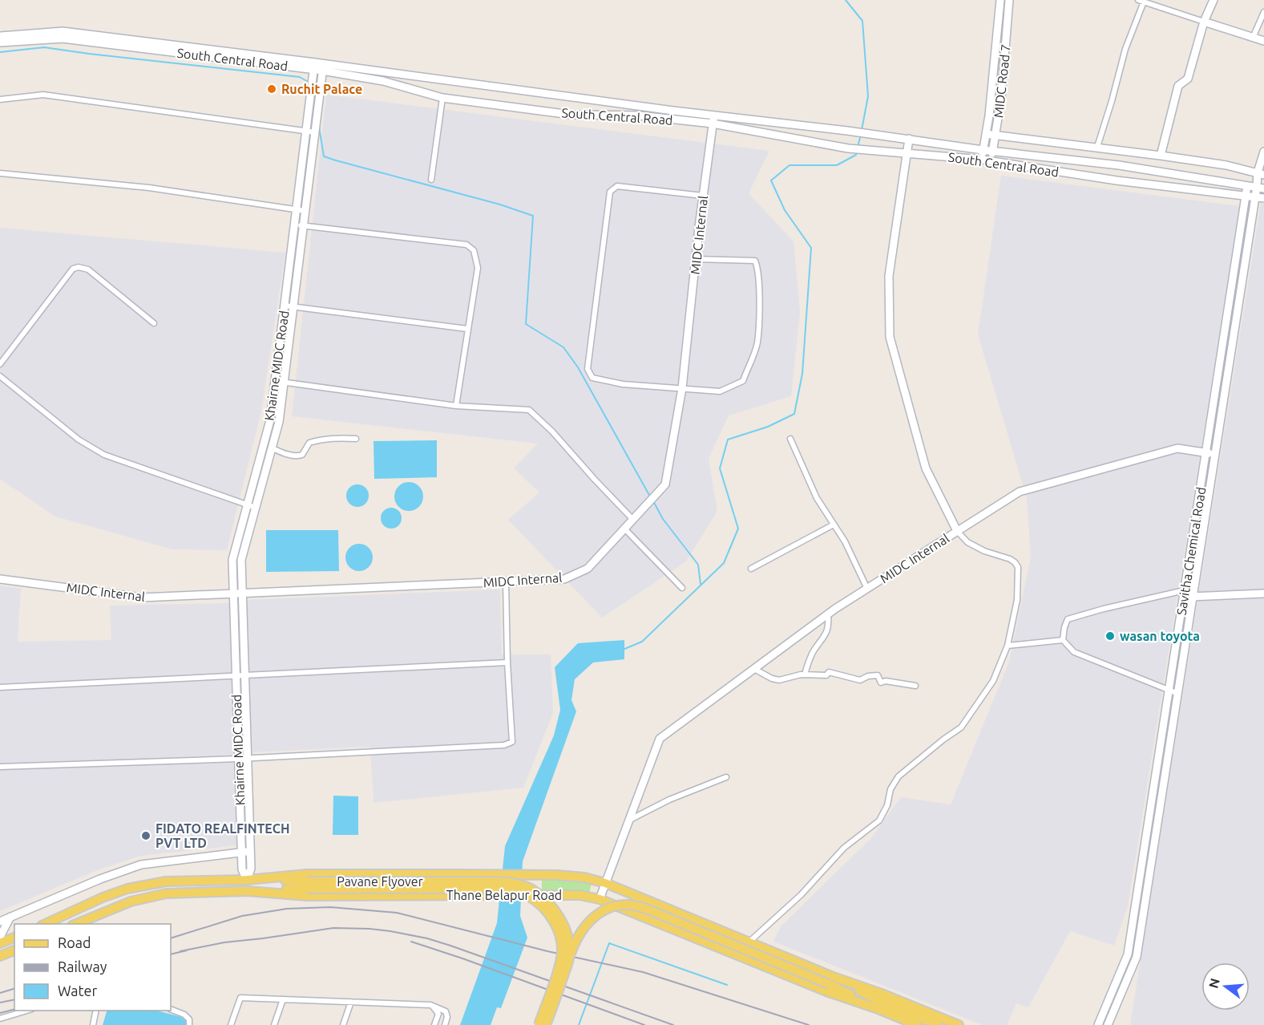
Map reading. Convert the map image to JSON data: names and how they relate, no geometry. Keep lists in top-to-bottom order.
{
  "streets": {
    "main road": [
      "South Central Road",
      "MIDC Road 7",
      "MIDC Internal",
      "Khairne MIDC Road",
      "Savitha Chemical Road",
      "Pavane Flyover",
      "Thane Belapur Road"
    ]
  },
  "crossings": [
    ["South Central Road", "MIDC Road 7"],
    ["South Central Road", "MIDC Internal"],
    ["South Central Road", "Khairne MIDC Road"],
    ["South Central Road", "Savitha Chemical Road"],
    ["MIDC Internal", "Khairne MIDC Road"],
    ["MIDC Internal", "Savitha Chemical Road"],
    ["MIDC Internal", "Thane Belapur Road"],
    ["Khairne MIDC Road", "Pavane Flyover"],
    ["Khairne MIDC Road", "Thane Belapur Road"],
    ["Pavane Flyover", "Thane Belapur Road"]
  ],
  "places": ["Ruchit Palace", "wasan toyota", "FIDATO REALFINTECH PVT LTD"],
  "legend": ["Road", "Railway", "Water"],
  "north": "left"
}
